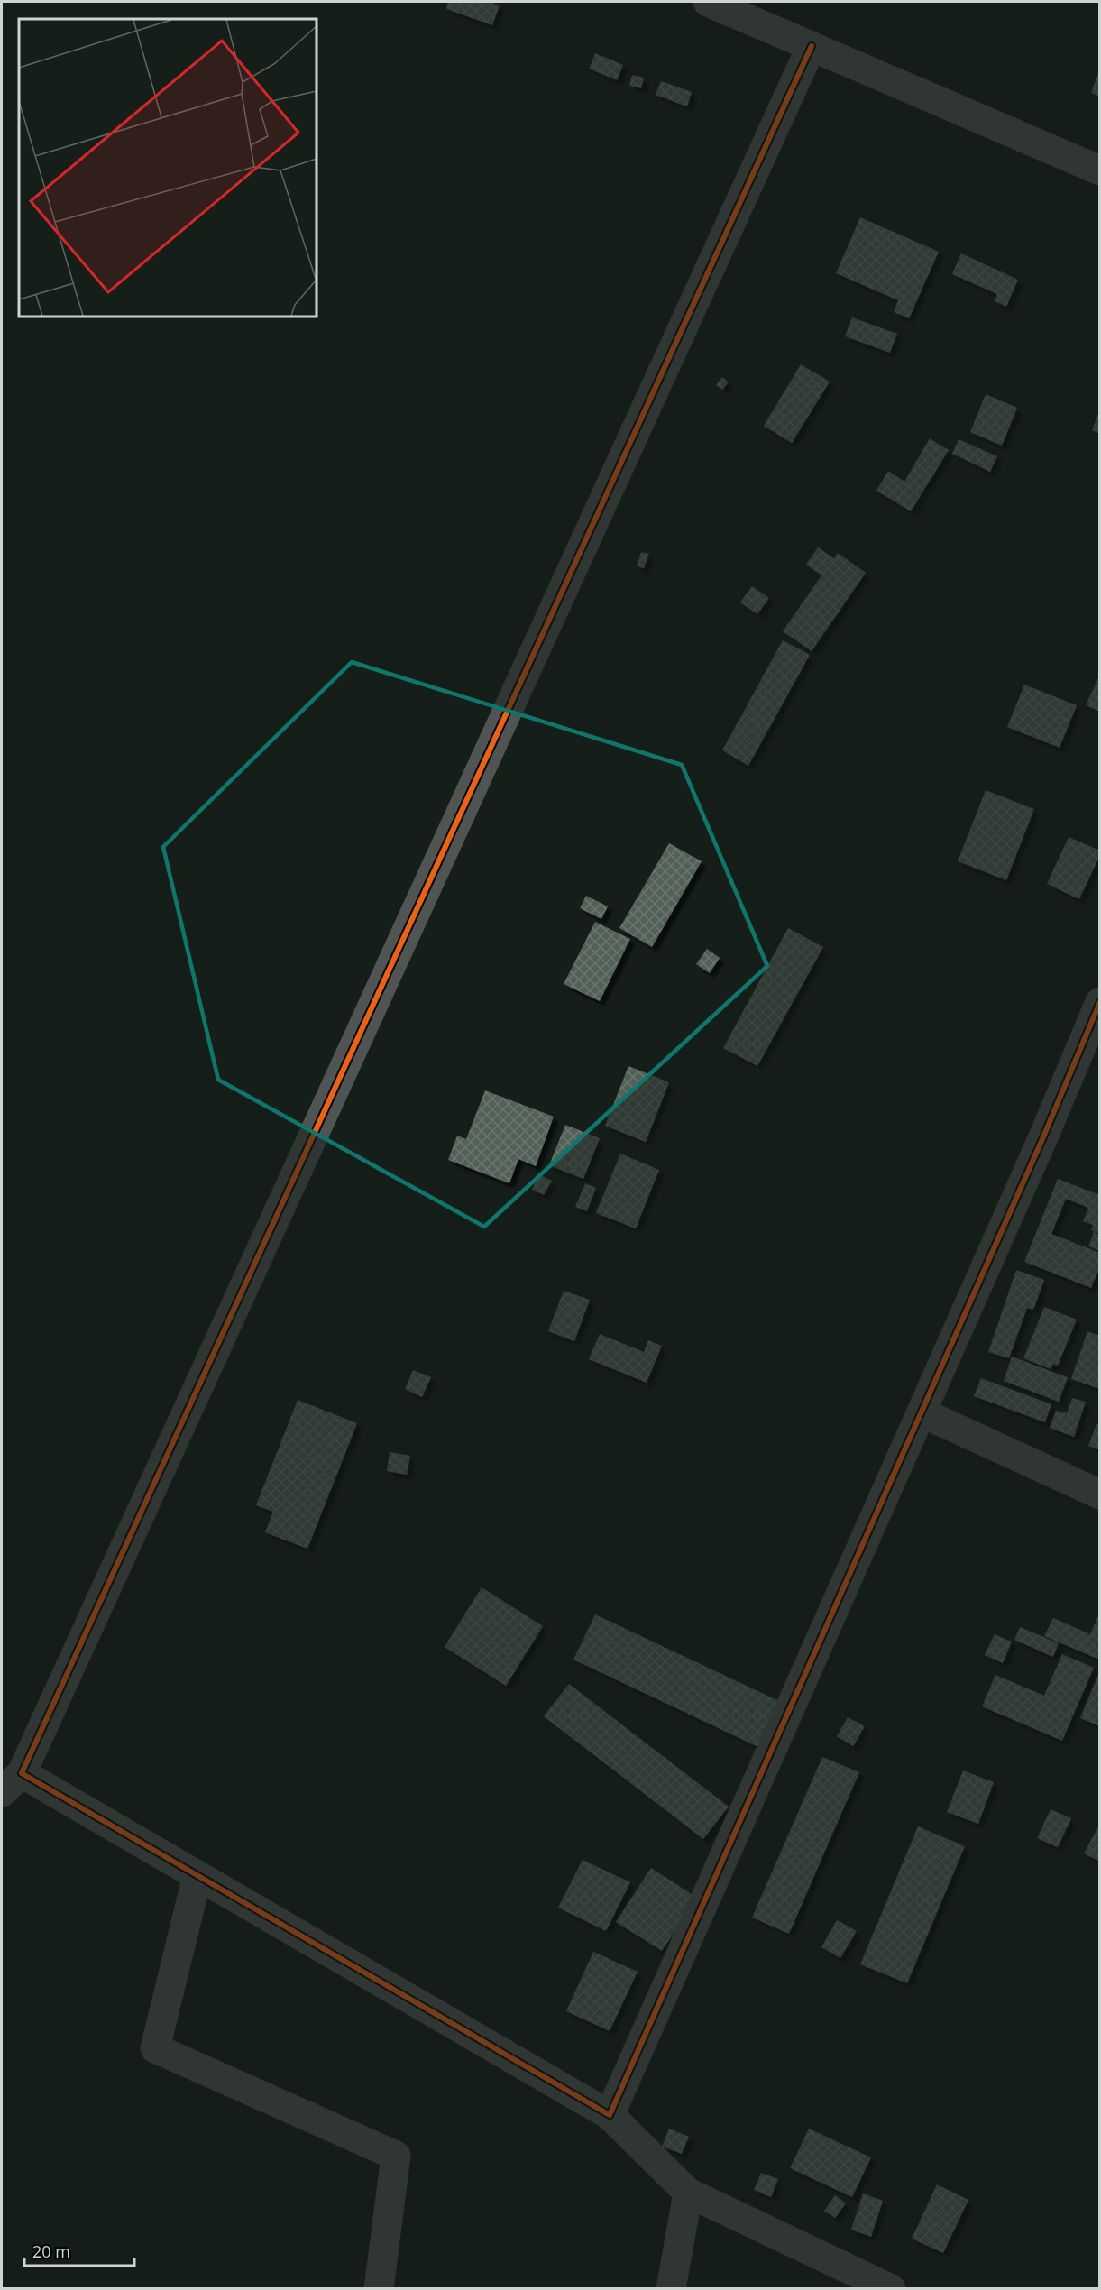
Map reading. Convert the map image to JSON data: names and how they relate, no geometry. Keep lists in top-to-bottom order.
{
  "scale_bar": "20 m"
}
